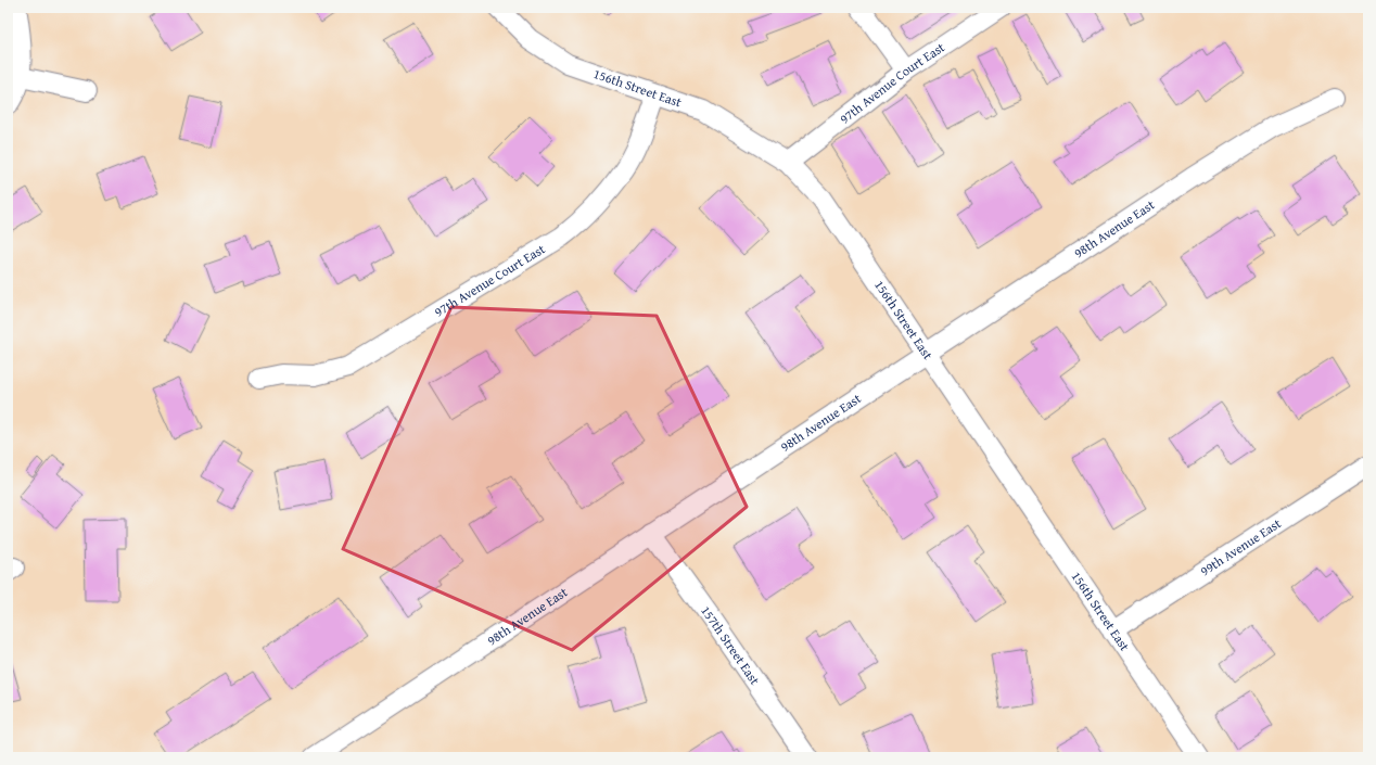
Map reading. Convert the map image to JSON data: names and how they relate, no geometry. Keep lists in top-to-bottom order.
{
  "streets": {
    "street": [
      "97th Avenue Court East",
      "156th Street East",
      "98th Avenue East",
      "99th Avenue East",
      "157th Street East"
    ]
  },
  "crossings": [
    ["97th Avenue Court East", "156th Street East"],
    ["156th Street East", "98th Avenue East"],
    ["156th Street East", "99th Avenue East"],
    ["98th Avenue East", "157th Street East"]
  ]
}
